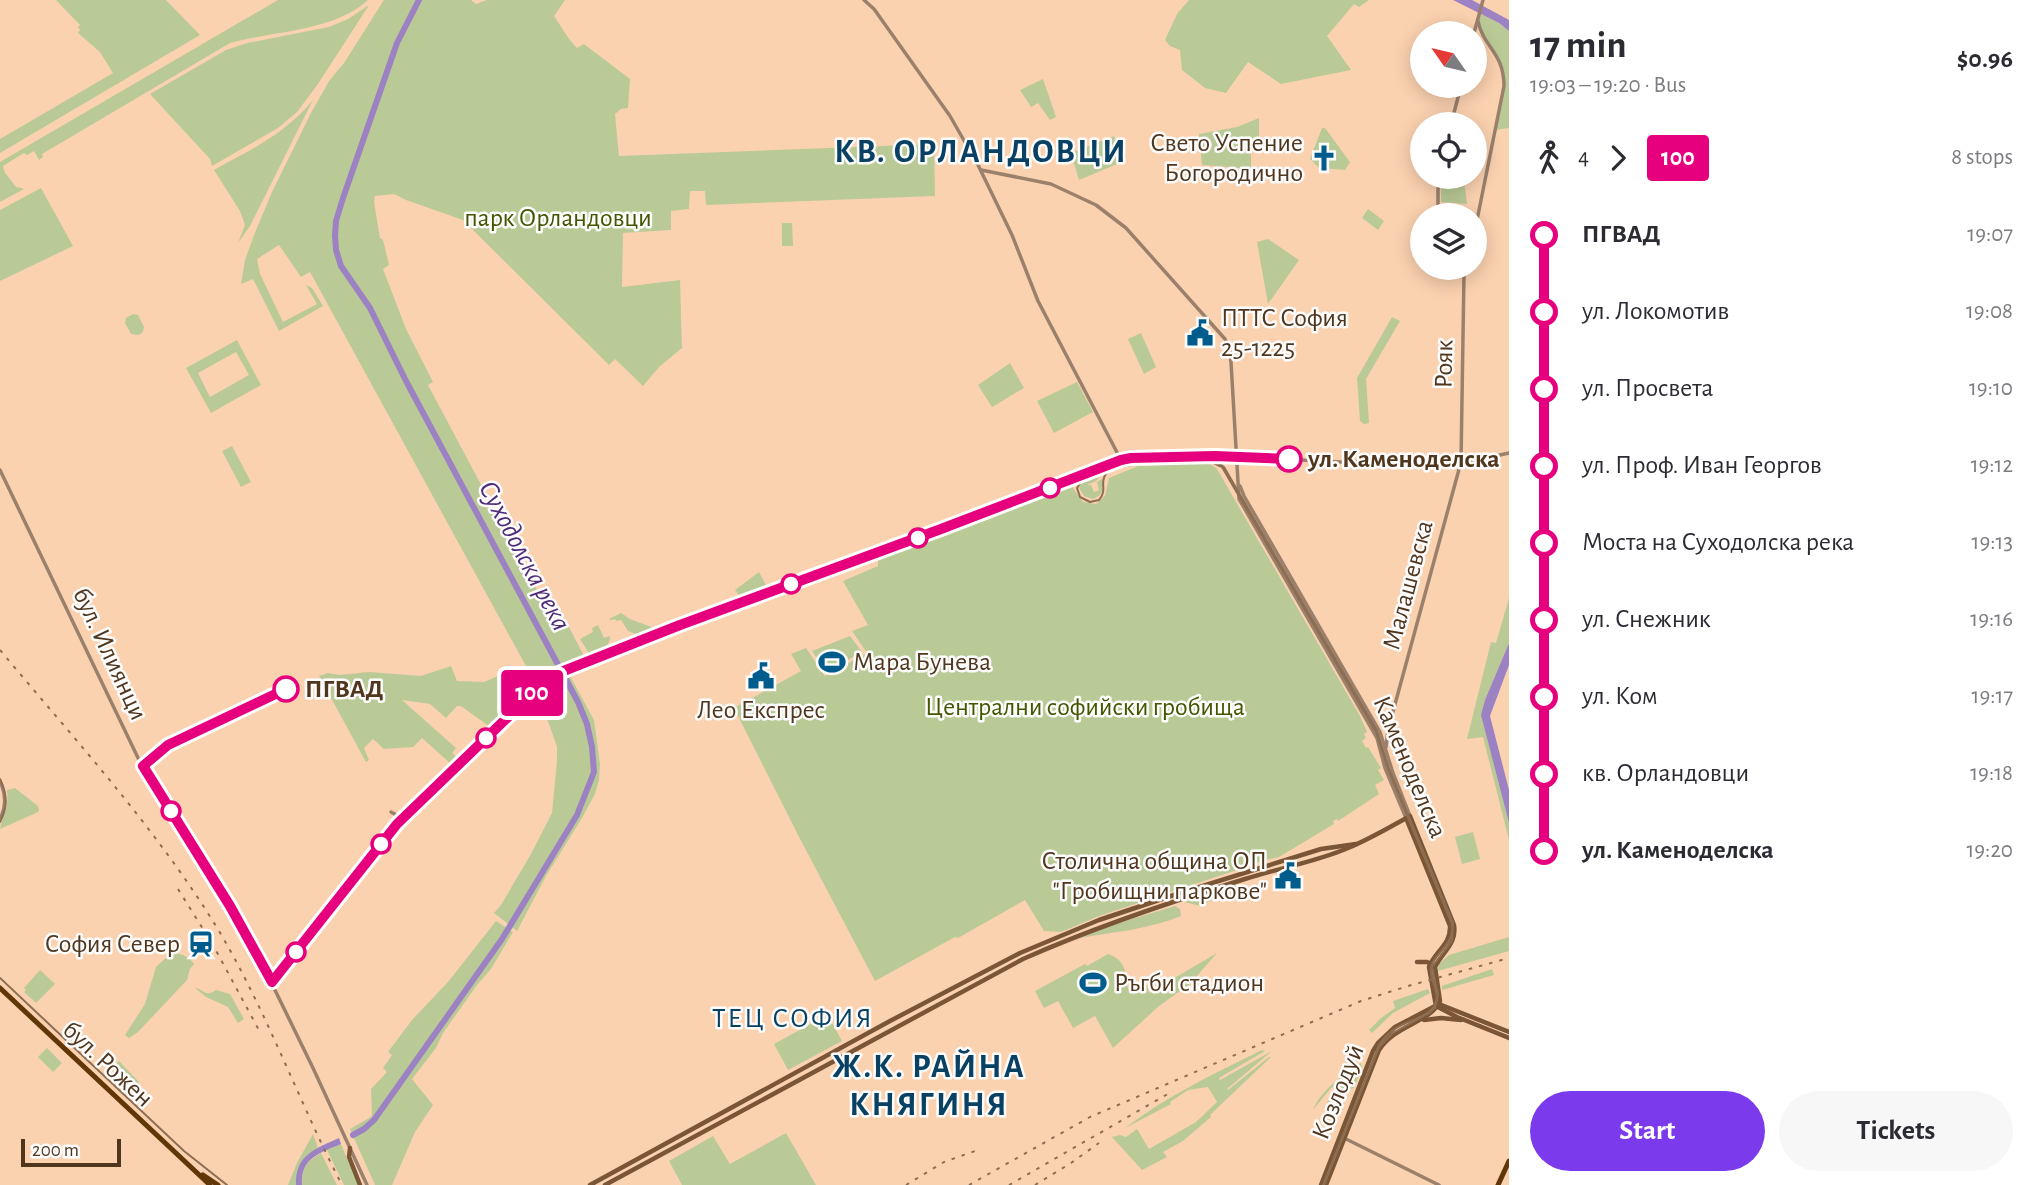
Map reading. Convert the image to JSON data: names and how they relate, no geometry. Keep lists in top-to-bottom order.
{
  "streets": {
    "main road": ["Каменоделска", "бул. Рожен", "Козлодуй"],
    "street": ["Рояк", "Малашевска", "бул. Илиянци"]
  },
  "crossings": [
    ["Рояк", "Малашевска"],
    ["Малашевска", "Каменоделска"]
  ],
  "districts": ["КВ. ОРЛАНДОВЦИ", "ТЕЦ СОФИЯ", "Ж.К. РАЙНА КНЯГИНЯ"],
  "water": ["Суходолска река"],
  "parks": ["парк Орландовци", "Централни софийски гробища"],
  "places": {
    "church": ["Свето Успение Богородично"],
    "public building": ["ПТТС София 25-1225", "Лео Експрес", "Столична община ОП \"Гробищни паркове\""],
    "other": ["ул. Каменоделска", "ПГВАД"],
    "sports": ["Мара Бунева", "Ръгби стадион"],
    "station": ["София Север"]
  },
  "lines": ["bus line 100"],
  "scale_bar": "200 m",
  "north": "top left",
  "page": {
    "on_map": "100",
    "heading": ["17 min", "19:03 – 19:20 · Bus", "$0.96"],
    "legs": ["4", "100", "8 stops"],
    "list": [
      {
        "name": "ПГВАД",
        "value": "19:07"
      },
      {
        "name": "ул. Локомотив",
        "value": "19:08"
      },
      {
        "name": "ул. Просвета",
        "value": "19:10"
      },
      {
        "name": "ул. Проф. Иван Георгов",
        "value": "19:12"
      },
      {
        "name": "Моста на Суходолска река",
        "value": "19:13"
      },
      {
        "name": "ул. Снежник",
        "value": "19:16"
      },
      {
        "name": "ул. Ком",
        "value": "19:17"
      },
      {
        "name": "кв. Орландовци",
        "value": "19:18"
      },
      {
        "name": "ул. Каменоделска",
        "value": "19:20"
      }
    ],
    "buttons": ["Start", "Tickets"],
    "scale": "200 m"
  }
}
